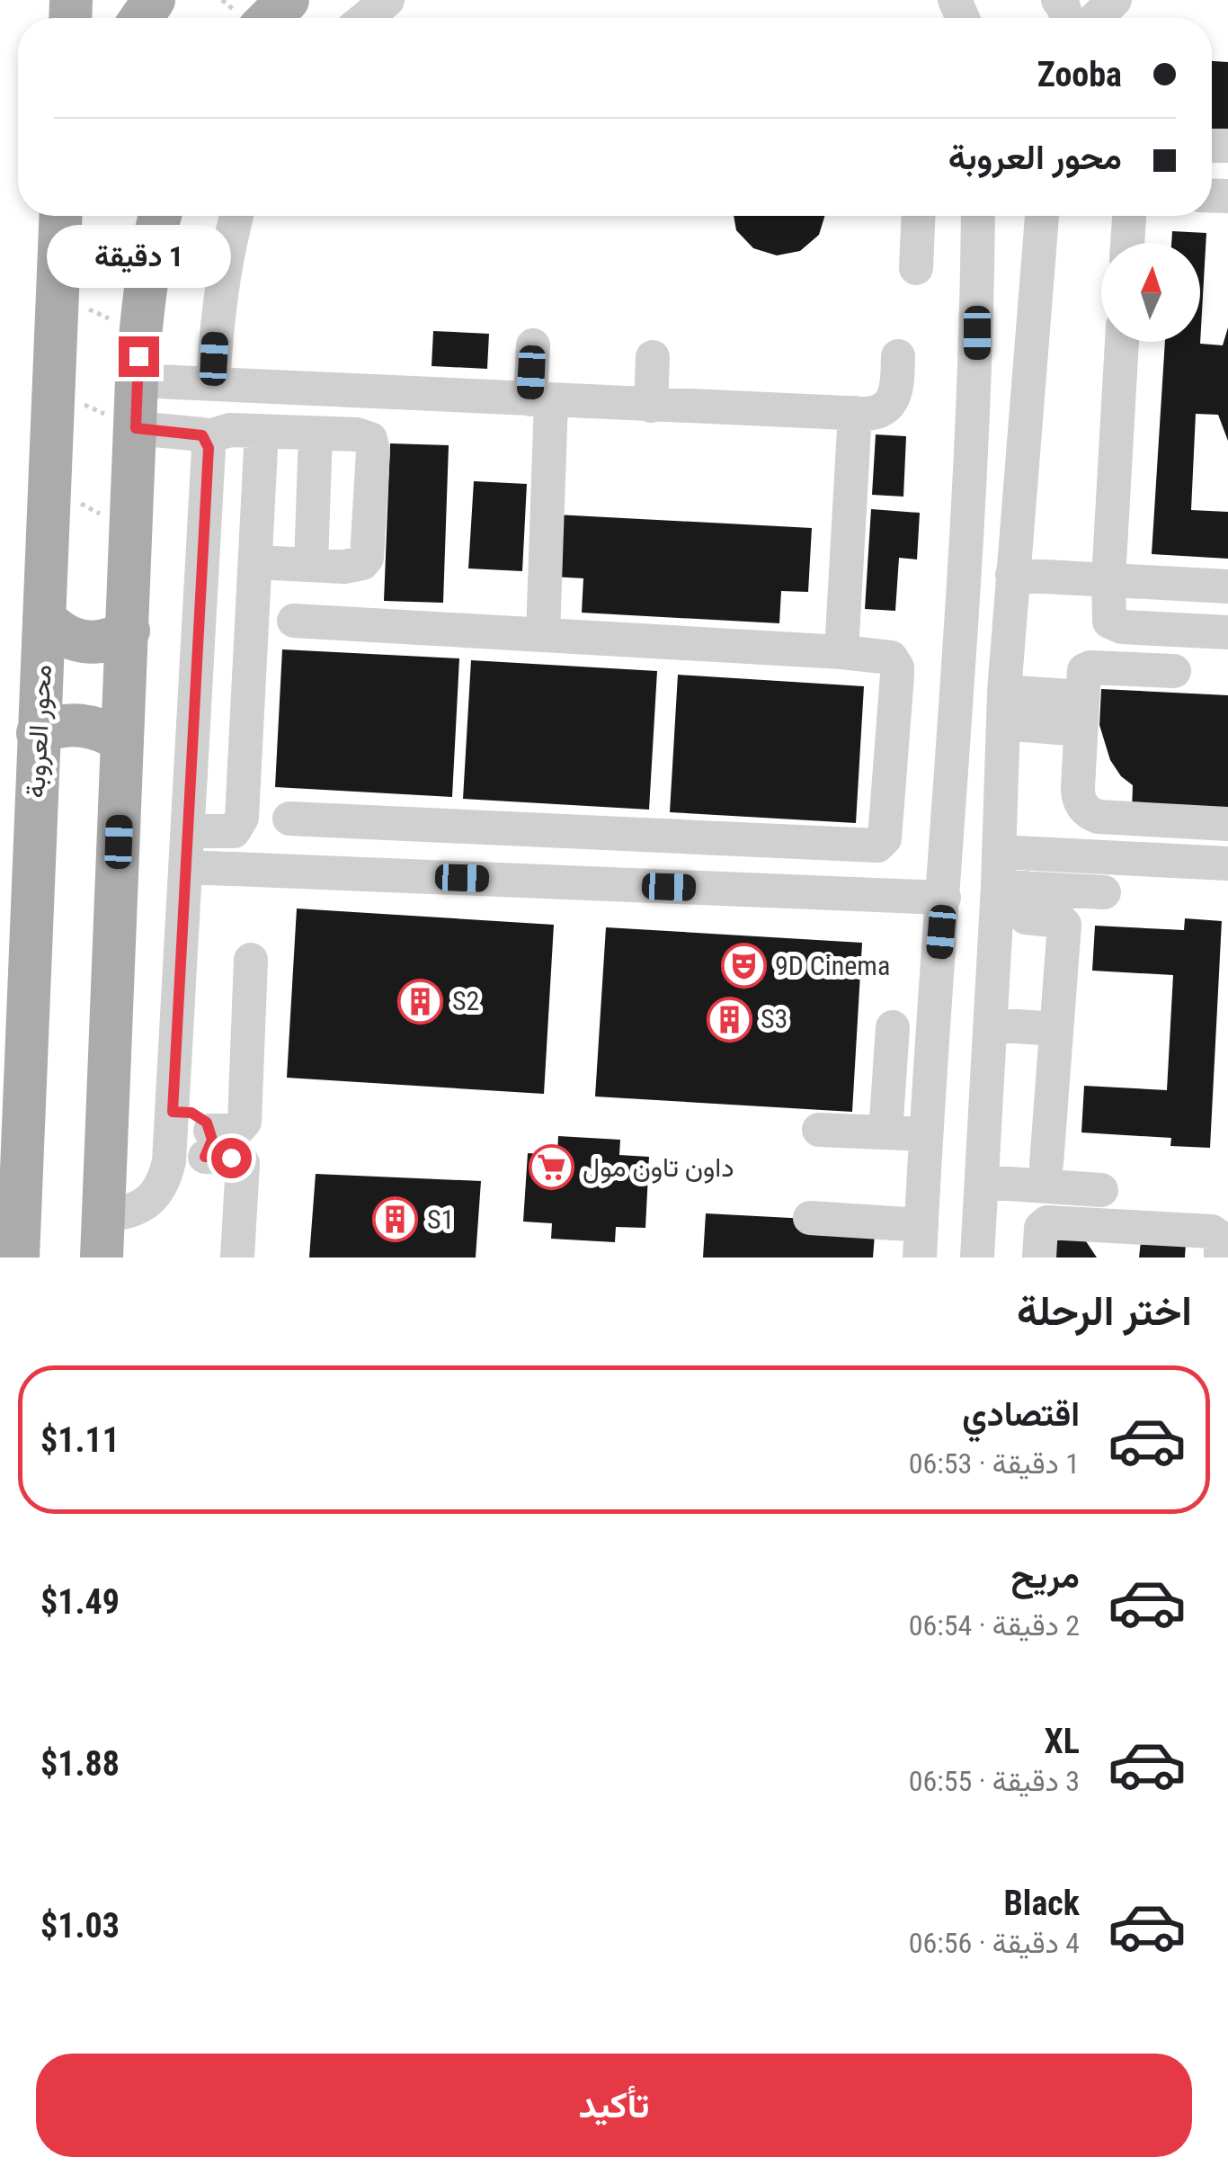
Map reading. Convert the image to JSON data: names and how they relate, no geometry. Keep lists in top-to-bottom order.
{
  "streets": {
    "main road": ["محور العروبة"]
  },
  "places": {
    "theatre": ["9D Cinema"],
    "building": ["S2", "S3", "S1"],
    "supermarket": ["داون تاون مول"]
  },
  "north": "top",
  "page": {
    "banner": ["Zooba", "محور العروبة"],
    "bubble": "1 دقيقة",
    "heading": "اختر الرحلة",
    "list": [
      {
        "name": "اقتصادي",
        "note": "1 دقيقة · 06:53",
        "value": "$1.11"
      },
      {
        "name": "مريح",
        "note": "2 دقيقة · 06:54",
        "value": "$1.49"
      },
      {
        "name": "XL",
        "note": "3 دقيقة · 06:55",
        "value": "$1.88"
      },
      {
        "name": "Black",
        "note": "4 دقيقة · 06:56",
        "value": "$1.03"
      }
    ],
    "buttons": "تأكيد"
  }
}
